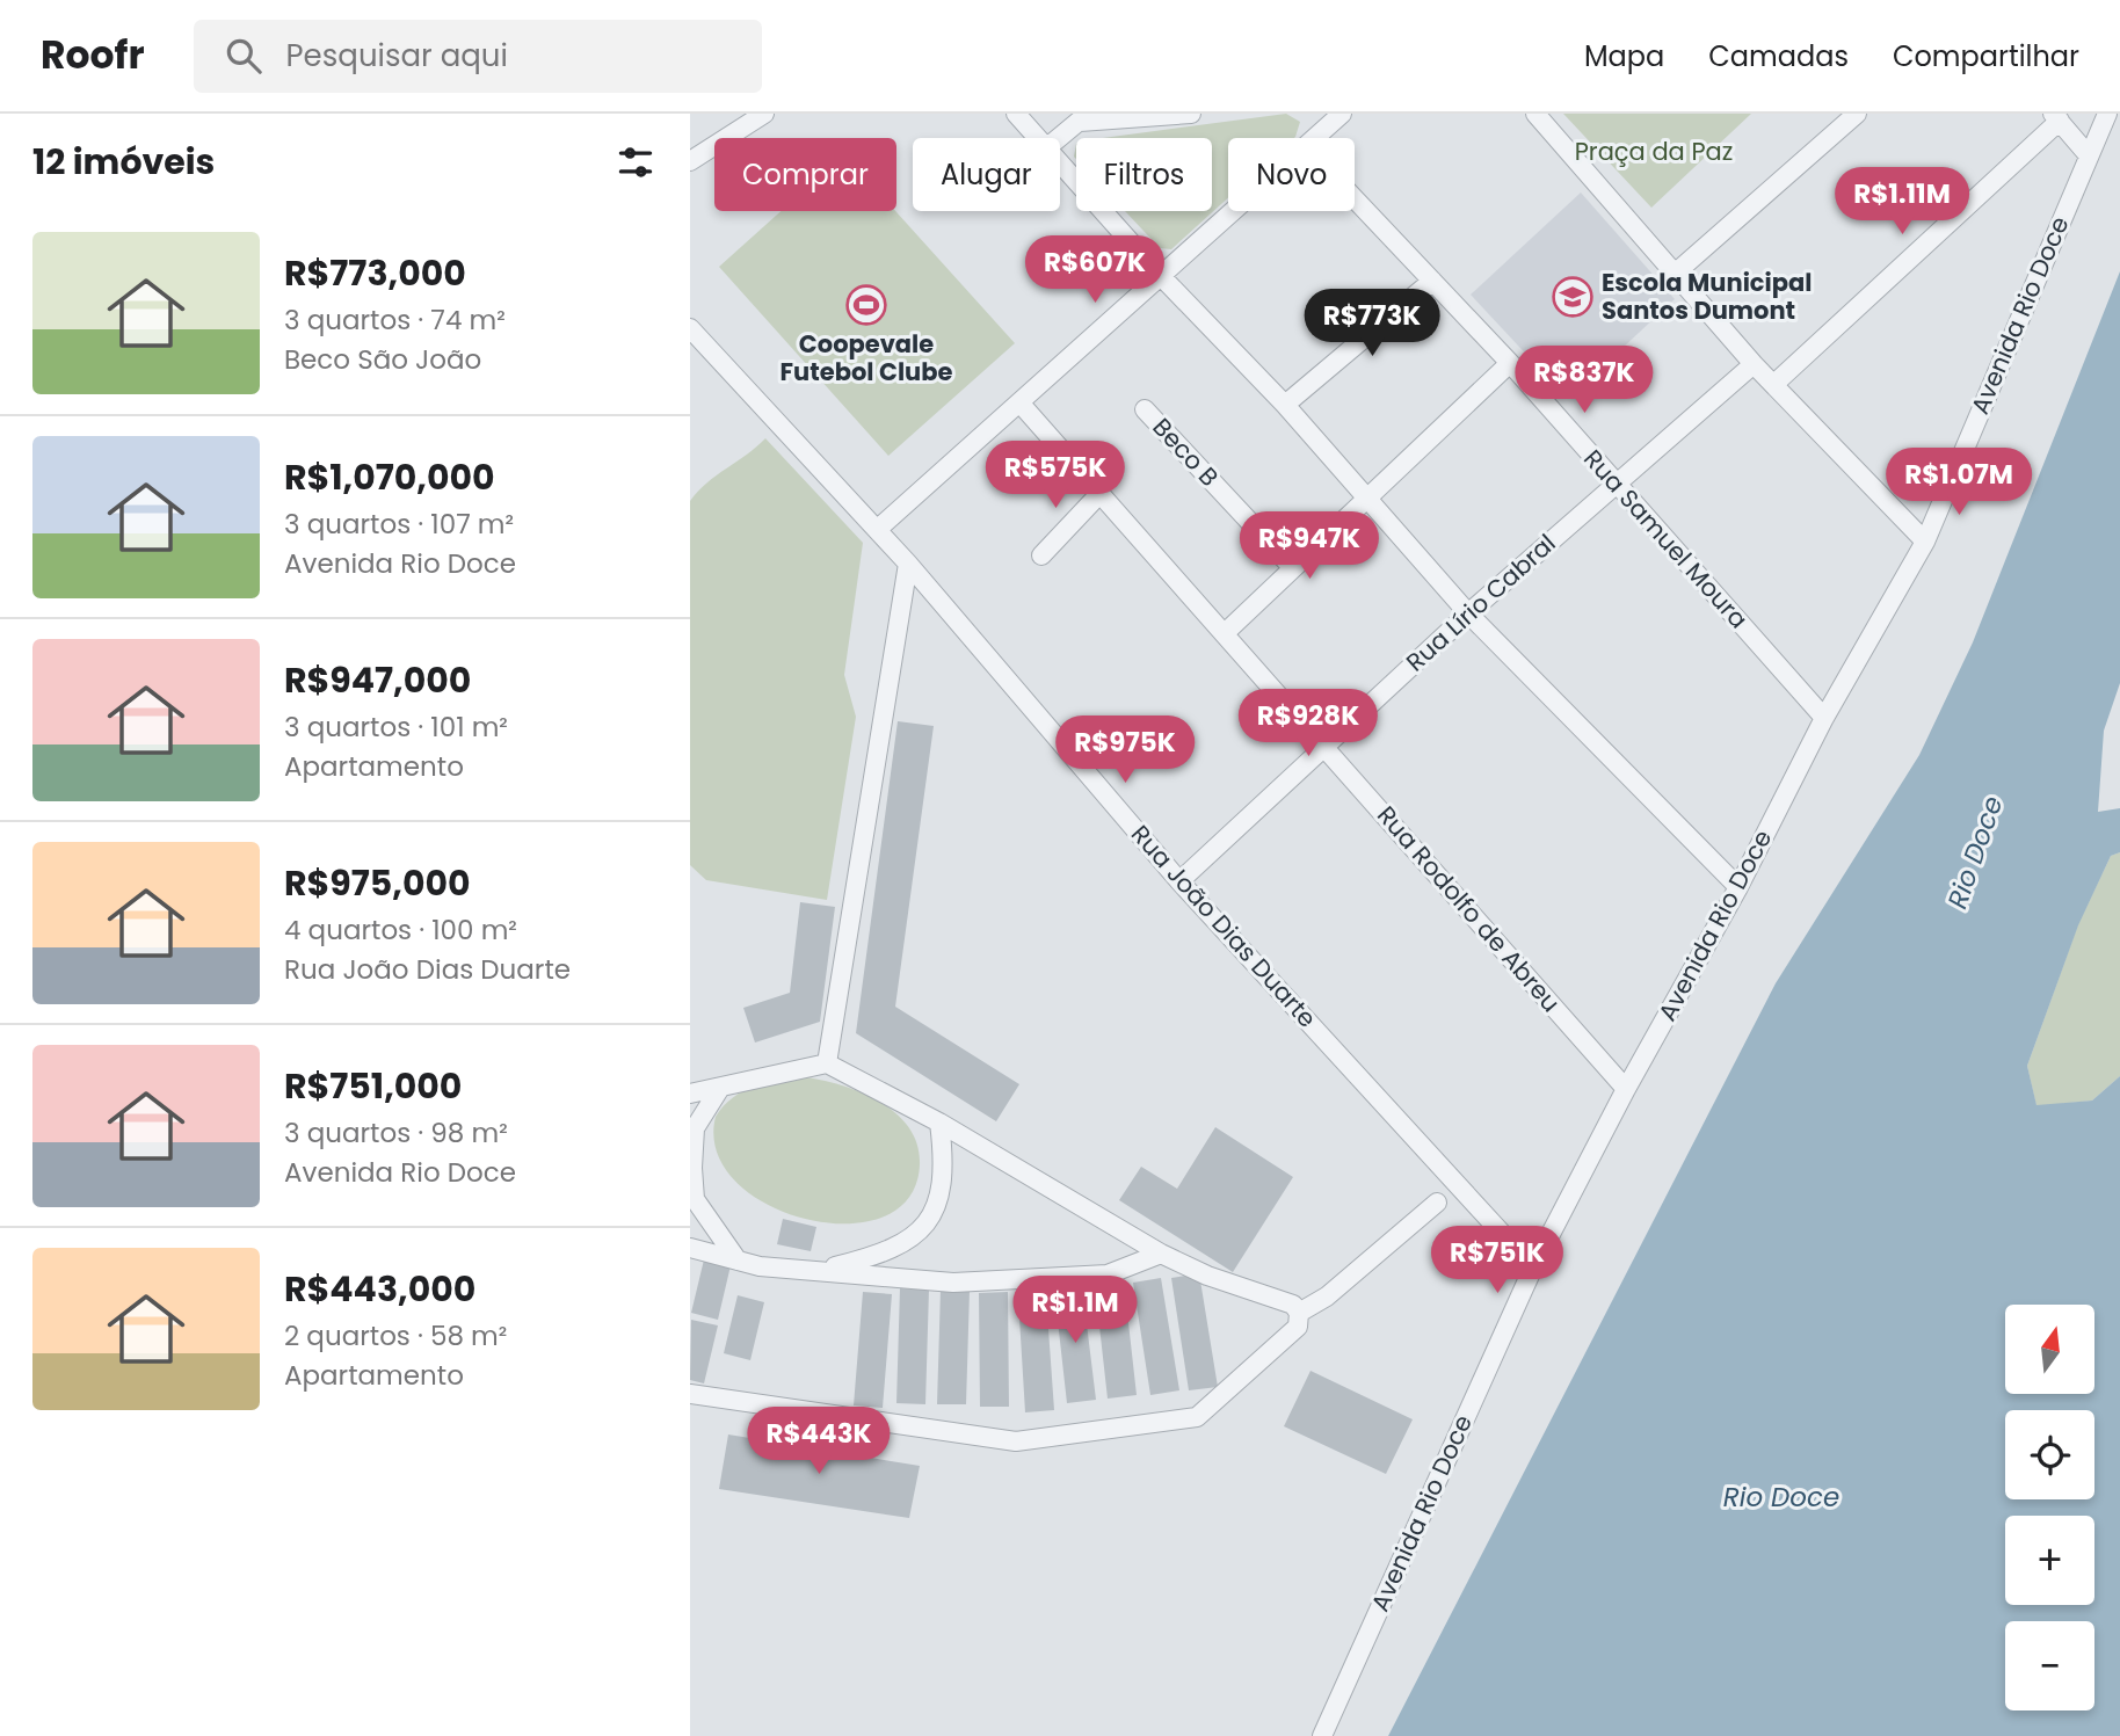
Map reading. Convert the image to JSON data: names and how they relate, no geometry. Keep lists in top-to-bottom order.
{
  "streets": {
    "street": [
      "Avenida Rio Doce",
      "Beco B",
      "Rua Samuel Moura",
      "Rua Lírio Cabral",
      "Rua Rodolfo de Abreu",
      "Rua João Dias Duarte"
    ]
  },
  "crossings": [
    ["Avenida Rio Doce", "Rua Samuel Moura"],
    ["Avenida Rio Doce", "Rua Rodolfo de Abreu"],
    ["Avenida Rio Doce", "Rua João Dias Duarte"],
    ["Rua Samuel Moura", "Rua Lírio Cabral"],
    ["Rua Lírio Cabral", "Rua Rodolfo de Abreu"],
    ["Rua Lírio Cabral", "Rua João Dias Duarte"]
  ],
  "water": ["Rio Doce"],
  "parks": ["Praça da Paz"],
  "places": {
    "school or university": ["Escola Municipal Santos Dumont"],
    "sports": ["Coopevale Futebol Clube"]
  },
  "north": "top",
  "page": {
    "header": "Roofr",
    "search": "Pesquisar aqui",
    "nav": ["Mapa", "Camadas", "Compartilhar"],
    "heading": "12 imóveis",
    "chip": [
      "Comprar",
      "Alugar",
      "Filtros",
      "Novo"
    ],
    "price": [
      "R$1.11M",
      "R$607K",
      "R$773K",
      "R$837K",
      "R$575K",
      "R$1.07M",
      "R$947K",
      "R$928K",
      "R$975K",
      "R$751K",
      "R$1.1M",
      "R$443K"
    ],
    "list": [
      {
        "name": "R$773,000",
        "note": "3 quartos · 74 m² · Beco São João"
      },
      {
        "name": "R$1,070,000",
        "note": "3 quartos · 107 m² · Avenida Rio Doce"
      },
      {
        "name": "R$947,000",
        "note": "3 quartos · 101 m² · Apartamento"
      },
      {
        "name": "R$975,000",
        "note": "4 quartos · 100 m² · Rua João Dias Duarte"
      },
      {
        "name": "R$751,000",
        "note": "3 quartos · 98 m² · Avenida Rio Doce"
      },
      {
        "name": "R$443,000",
        "note": "2 quartos · 58 m² · Apartamento"
      }
    ],
    "map_buttons": ["+", "−"]
  }
}
